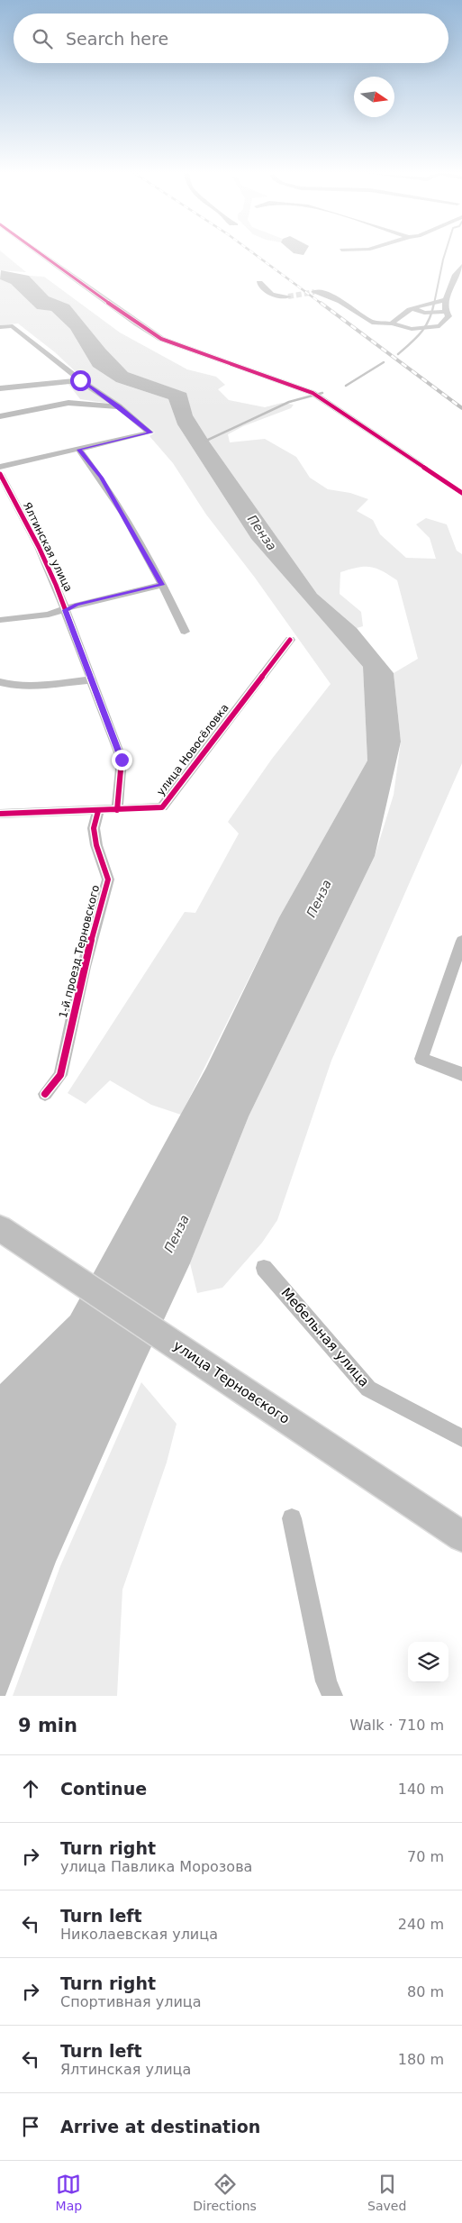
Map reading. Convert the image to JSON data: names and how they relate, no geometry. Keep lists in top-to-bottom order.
{
  "streets": {
    "main road": ["улица Терновского"],
    "street": [
      "Ялтинская улица",
      "улица Новосёловка",
      "1-й проезд Терновского",
      "Мебельная улица"
    ]
  },
  "crossings": [
    ["Ялтинская улица", "улица Новосёловка"],
    ["улица Новосёловка", "1-й проезд Терновского"]
  ],
  "water": ["Пенза"],
  "north": "right",
  "page": {
    "search": "Search here",
    "heading": ["9 min", "Walk · 710 m"],
    "list": [
      ["Continue", "140 m"],
      ["Turn right", "улица Павлика Морозова", "70 m"],
      ["Turn left", "Николаевская улица", "240 m"],
      ["Turn right", "Спортивная улица", "80 m"],
      ["Turn left", "Ялтинская улица", "180 m"],
      "Arrive at destination"
    ],
    "nav": ["Map", "Directions", "Saved"]
  }
}
